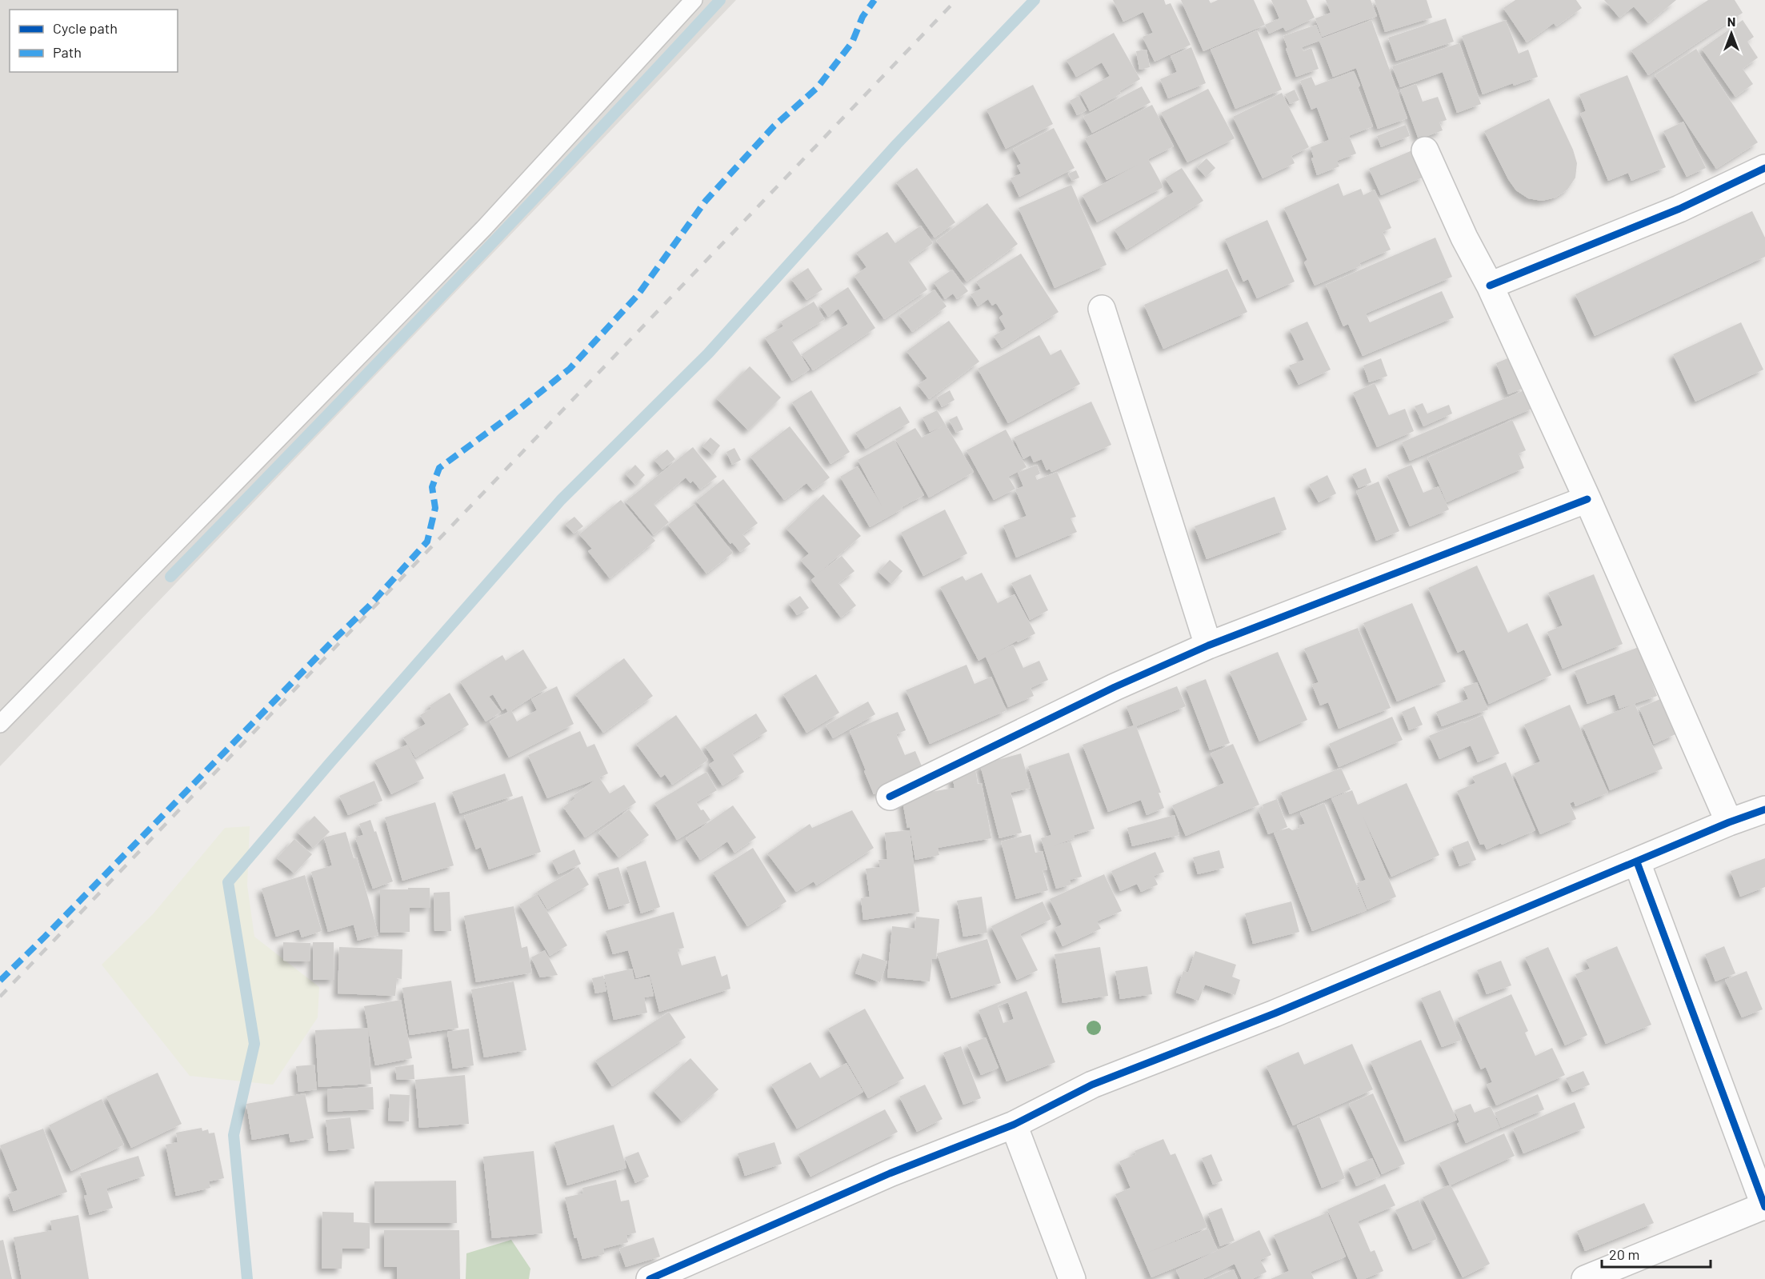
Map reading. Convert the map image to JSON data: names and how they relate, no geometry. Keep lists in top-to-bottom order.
{
  "legend": ["Cycle path", "Path"],
  "scale_bar": "20 m",
  "north": "top"
}
